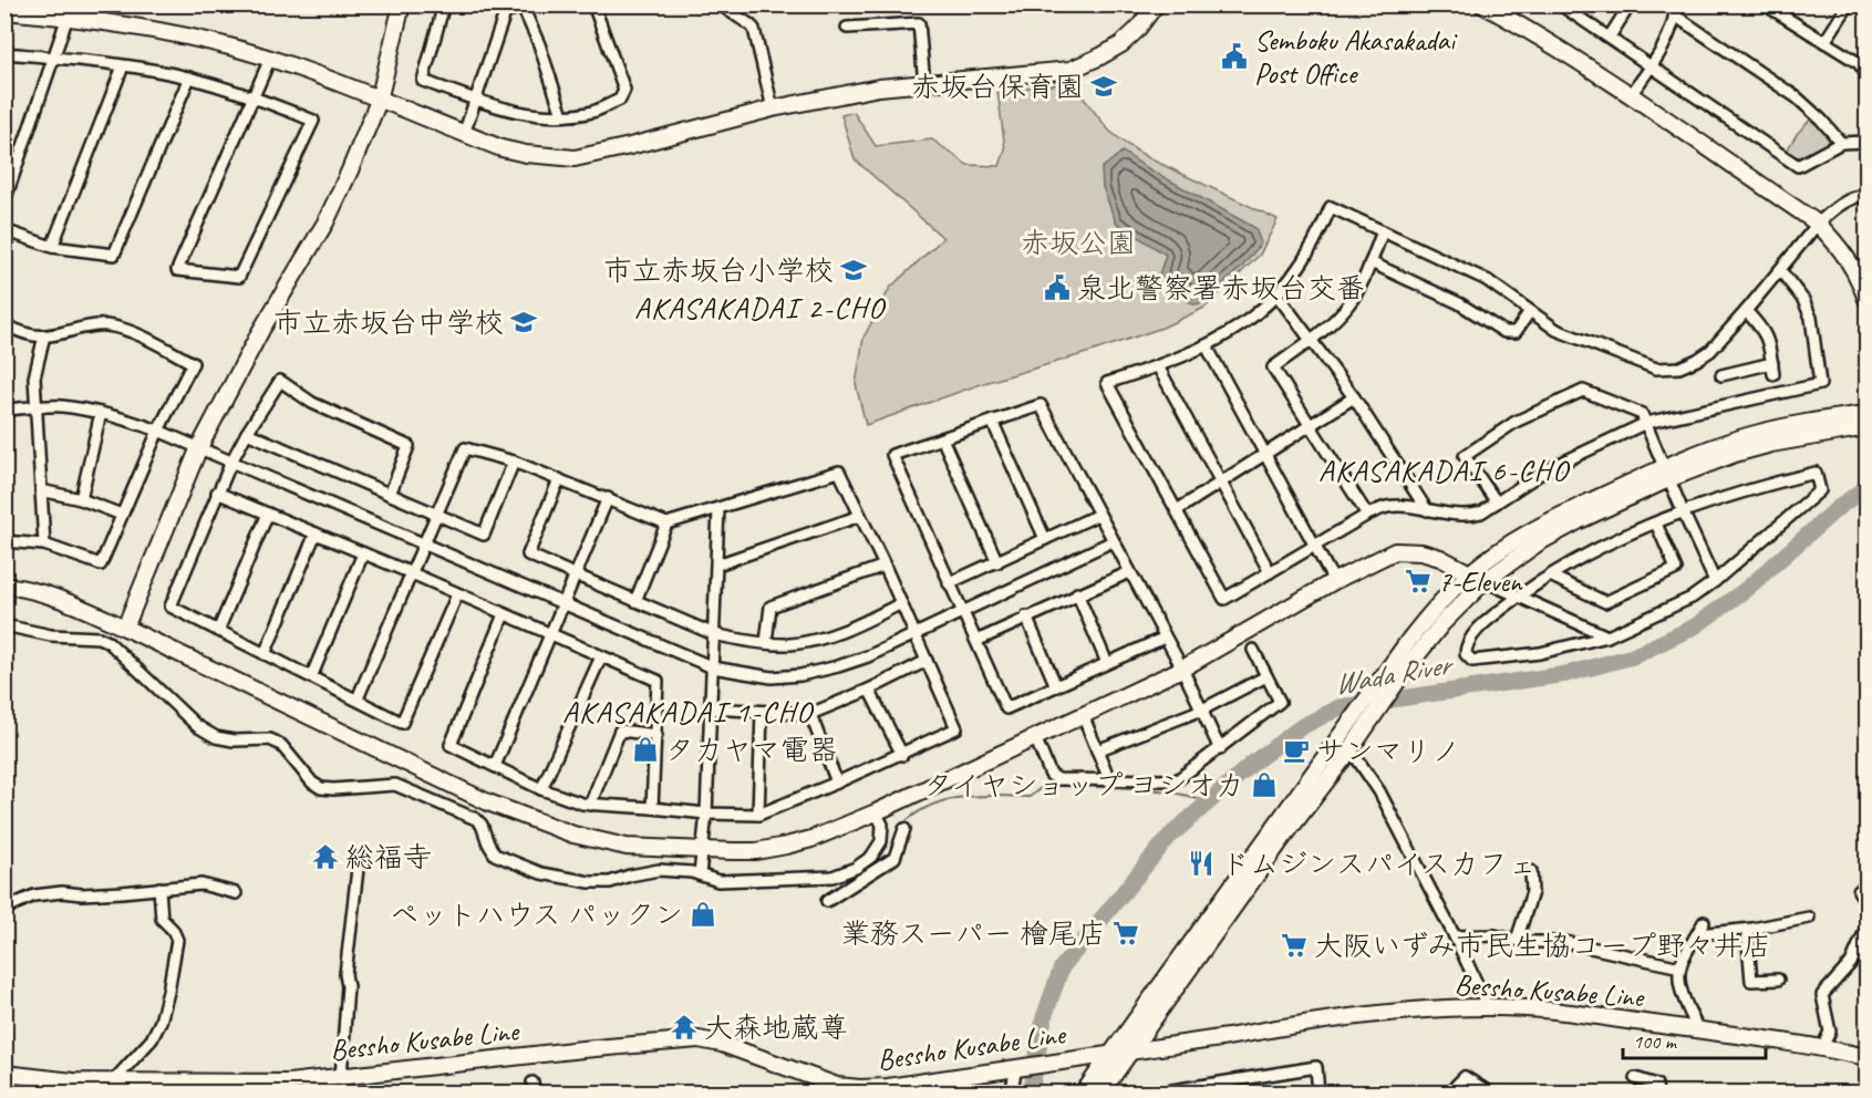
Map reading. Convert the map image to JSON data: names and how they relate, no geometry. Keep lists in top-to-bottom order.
{
  "streets": {
    "street": ["Bessho Kusabe Line"]
  },
  "districts": ["AKASAKADAI 2-CHO", "AKASAKADAI 6-CHO", "AKASAKADAI 1-CHO"],
  "water": ["Wada River"],
  "parks": ["赤坂公園"],
  "places": {
    "public building": ["Semboku Akasakadai Post Office", "泉北警察署赤坂台交番"],
    "school or university": ["赤坂台保育園", "市立赤坂台小学校", "市立赤坂台中学校"],
    "supermarket": ["7-Eleven", "業務スーパー 檜尾店", "大阪いずみ市民生協コープ野々井店"],
    "shop": ["タカヤマ電器", "タイヤショップ ヨシオカ", "ペットハウス パックン"],
    "cafe": ["サンマリノ"],
    "temple": ["総福寺", "大森地蔵尊"],
    "restaurant": ["ドムジンスパイスカフェ"]
  },
  "scale_bar": "100 m"
}
